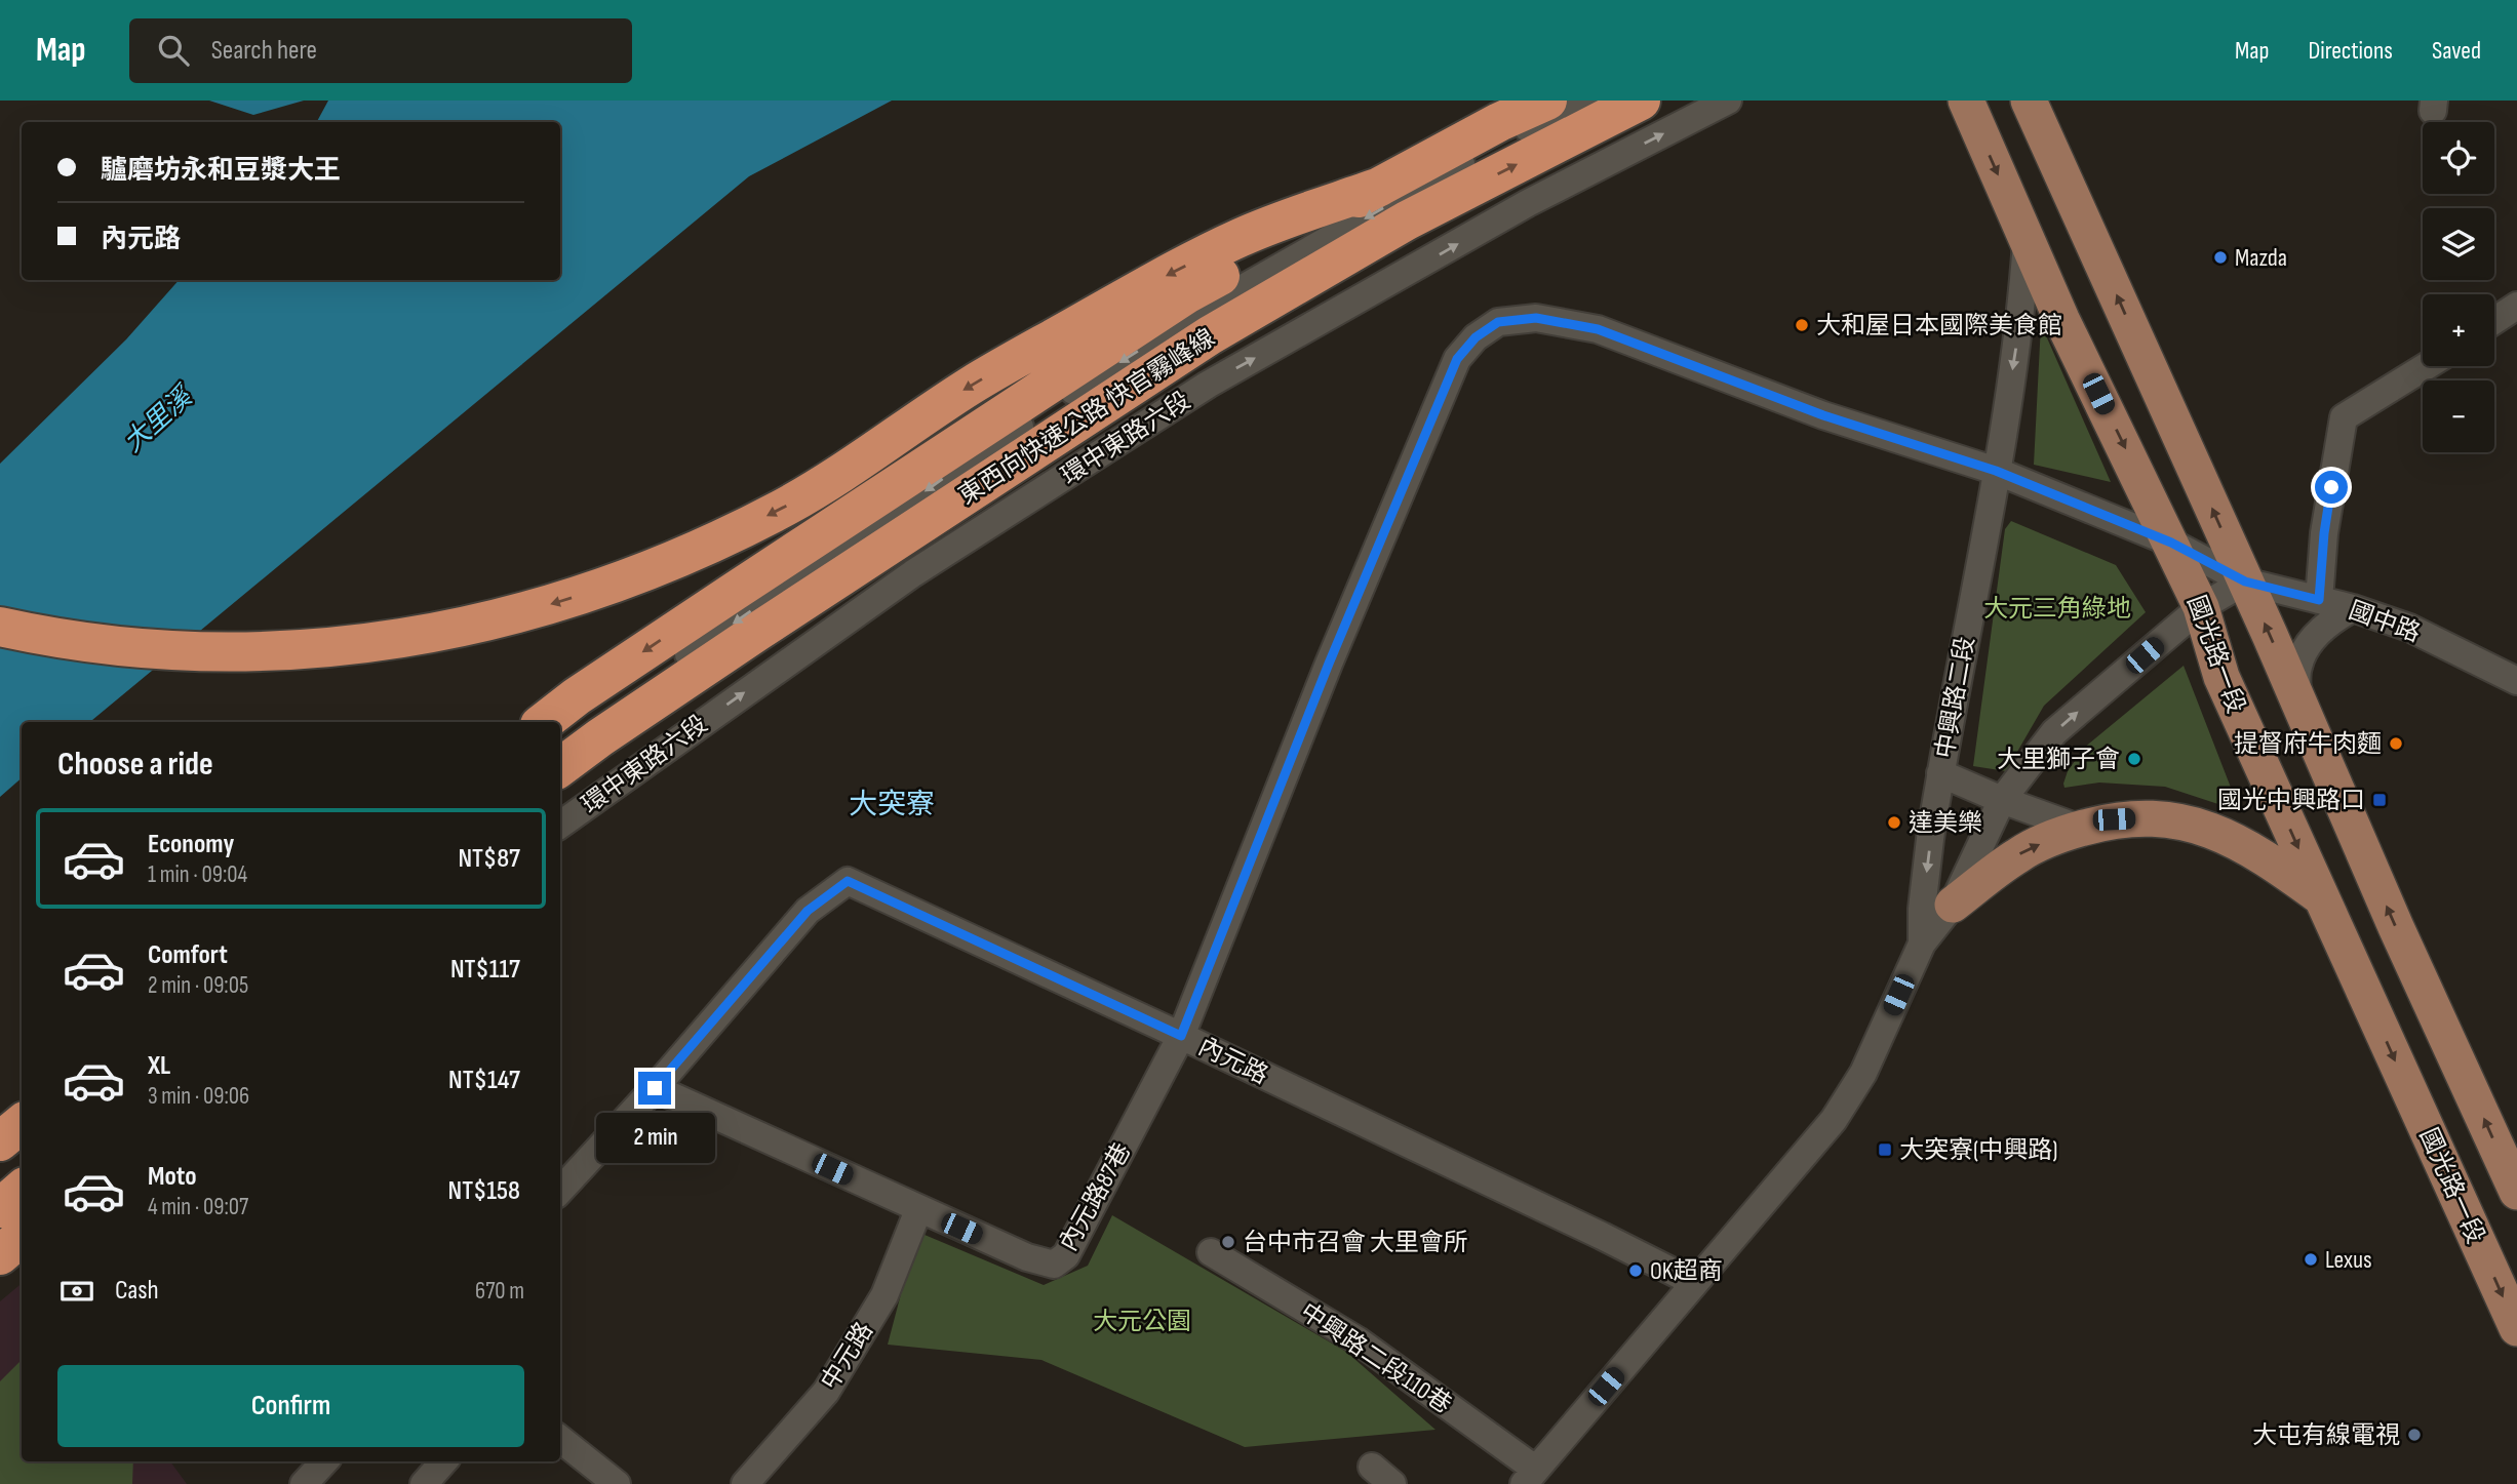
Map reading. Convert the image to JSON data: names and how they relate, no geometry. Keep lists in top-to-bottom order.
{
  "streets": {
    "highway": ["東西向快速公路 快官霧峰線"],
    "main road": ["國光路一段"],
    "street": [
      "環中東路六段",
      "國中路",
      "中興路二段",
      "內元路",
      "內元路87巷",
      "中元路",
      "中興路二段110巷"
    ]
  },
  "crossings": [
    ["國中路", "國光路一段"],
    ["國中路", "中興路二段"],
    ["國中路", "內元路"],
    ["國中路", "內元路87巷"],
    ["國光路一段", "中興路二段"],
    ["中興路二段", "內元路"],
    ["中興路二段", "中興路二段110巷"],
    ["內元路", "內元路87巷"],
    ["內元路87巷", "中元路"]
  ],
  "districts": ["大突寮"],
  "water": ["大里溪"],
  "parks": ["大元三角綠地", "大元公園"],
  "places": {
    "other": [
      "Mazda",
      "大和屋日本國際美食館",
      "提督府牛肉麵",
      "大里獅子會",
      "達美樂",
      "台中市召會 大里會所",
      "Lexus",
      "OK超商",
      "大屯有線電視"
    ],
    "transit": ["國光中興路口", "大突寮(中興路)"]
  },
  "page": {
    "header": "Map",
    "search": "Search here",
    "nav": ["Map", "Directions", "Saved"],
    "map_buttons": ["+", "−"],
    "banner": ["驢磨坊永和豆漿大王", "內元路"],
    "heading": "Choose a ride",
    "list": [
      {
        "name": "Economy",
        "note": "1 min · 09:04",
        "value": "NT$87"
      },
      {
        "name": "Comfort",
        "note": "2 min · 09:05",
        "value": "NT$117"
      },
      {
        "name": "XL",
        "note": "3 min · 09:06",
        "value": "NT$147"
      },
      {
        "name": "Moto",
        "note": "4 min · 09:07",
        "value": "NT$158"
      }
    ],
    "bubble": "2 min",
    "pay": ["Cash", "670 m"],
    "buttons": "Confirm"
  }
}
